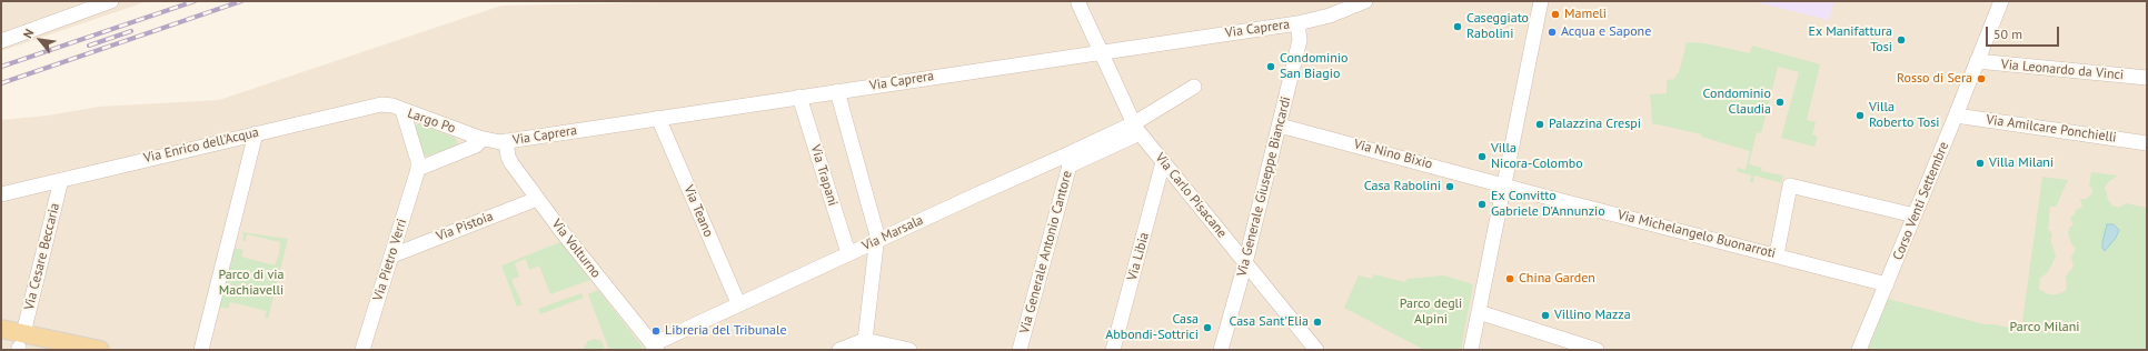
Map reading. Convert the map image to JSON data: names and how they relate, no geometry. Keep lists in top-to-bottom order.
{
  "streets": {
    "street": [
      "Via Caprera",
      "Via Leonardo da Vinci",
      "Largo Po",
      "Via Amilcare Ponchielli",
      "Via Enrico dell'Acqua",
      "Via Nino Bixio",
      "Via Trapani",
      "Via Generale Giuseppe Biancardi",
      "Via Carlo Pisacane",
      "Corso Venti Settembre",
      "Via Teano",
      "Via Pistoia",
      "Via Marsala",
      "Via Michelangelo Buonarroti",
      "Via Volturno",
      "Via Generale Antonio Cantore",
      "Via Cesare Beccaria",
      "Via Libia",
      "Via Pietro Verri"
    ]
  },
  "crossings": [
    ["Via Caprera", "Largo Po"],
    ["Via Caprera", "Via Trapani"],
    ["Via Caprera", "Via Generale Giuseppe Biancardi"],
    ["Via Caprera", "Via Carlo Pisacane"],
    ["Via Caprera", "Via Teano"],
    ["Via Caprera", "Via Volturno"],
    ["Via Leonardo da Vinci", "Corso Venti Settembre"],
    ["Largo Po", "Via Enrico dell'Acqua"],
    ["Largo Po", "Via Volturno"],
    ["Largo Po", "Via Pietro Verri"],
    ["Via Amilcare Ponchielli", "Corso Venti Settembre"],
    ["Via Enrico dell'Acqua", "Via Cesare Beccaria"],
    ["Via Nino Bixio", "Via Generale Giuseppe Biancardi"],
    ["Via Nino Bixio", "Via Michelangelo Buonarroti"],
    ["Via Trapani", "Via Marsala"],
    ["Via Generale Giuseppe Biancardi", "Via Carlo Pisacane"],
    ["Via Carlo Pisacane", "Via Marsala"],
    ["Via Carlo Pisacane", "Via Libia"],
    ["Corso Venti Settembre", "Via Michelangelo Buonarroti"],
    ["Via Teano", "Via Marsala"],
    ["Via Pistoia", "Via Volturno"],
    ["Via Pistoia", "Via Pietro Verri"],
    ["Via Marsala", "Via Volturno"],
    ["Via Marsala", "Via Generale Antonio Cantore"]
  ],
  "parks": ["Parco di via Machiavelli", "Parco degli Alpini", "Parco Milani"],
  "places": [
    "Mameli",
    "Caseggiato Rabolini",
    "Acqua e Sapone",
    "Ex Manifattura Tosi",
    "Condominio San Biagio",
    "Rosso di Sera",
    "Condominio Claudia",
    "Villa Roberto Tosi",
    "Palazzina Crespi",
    "Villa Nicora-Colombo",
    "Villa Milani",
    "Casa Rabolini",
    "Ex Convitto Gabriele D'Annunzio",
    "China Garden",
    "Villino Mazza",
    "Casa Sant'Elia",
    "Casa Abbondi-Sottrici",
    "Libreria del Tribunale"
  ],
  "scale_bar": "50 m",
  "north": "top left"
}
